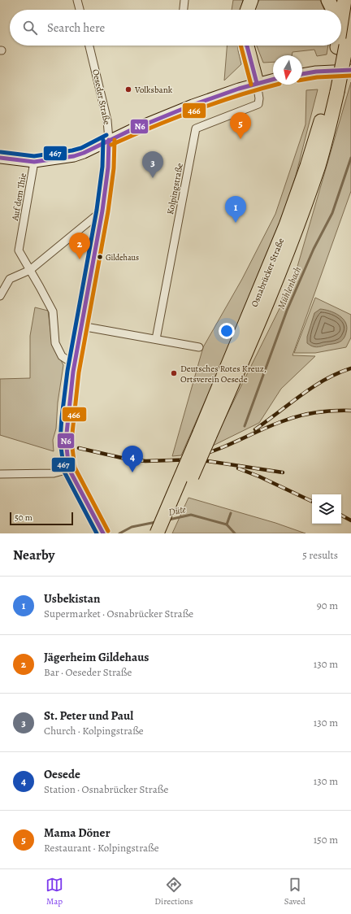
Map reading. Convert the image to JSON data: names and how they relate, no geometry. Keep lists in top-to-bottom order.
{
  "streets": {
    "highway": ["Osnabrücker Straße"],
    "street": ["Oeseder Straße", "Kolpingstraße", "Auf dem Thie"]
  },
  "crossings": [
    ["Oeseder Straße", "Auf dem Thie"]
  ],
  "water": ["Mühlenbach", "Düte"],
  "places": ["Volksbank", "Gildehaus", "Deutsches Rotes Kreuz, Ortsverein Oesede"],
  "lines": ["transit line N6", "transit line 466", "transit line 467"],
  "scale_bar": "50 m",
  "north": "bottom",
  "page": {
    "search": "Search here",
    "pins": [
      "5",
      "3",
      "1",
      "2",
      "4"
    ],
    "scale": "50 m",
    "heading": ["Nearby", "5 results"],
    "list": [
      {
        "mark": "1",
        "name": "Usbekistan",
        "note": "Supermarket · Osnabrücker Straße",
        "value": "90 m"
      },
      {
        "mark": "2",
        "name": "Jägerheim Gildehaus",
        "note": "Bar · Oeseder Straße",
        "value": "130 m"
      },
      {
        "mark": "3",
        "name": "St. Peter und Paul",
        "note": "Church · Kolpingstraße",
        "value": "130 m"
      },
      {
        "mark": "4",
        "name": "Oesede",
        "note": "Station · Osnabrücker Straße",
        "value": "130 m"
      },
      {
        "mark": "5",
        "name": "Mama Döner",
        "note": "Restaurant · Kolpingstraße",
        "value": "150 m"
      }
    ],
    "nav": ["Map", "Directions", "Saved"]
  }
}
